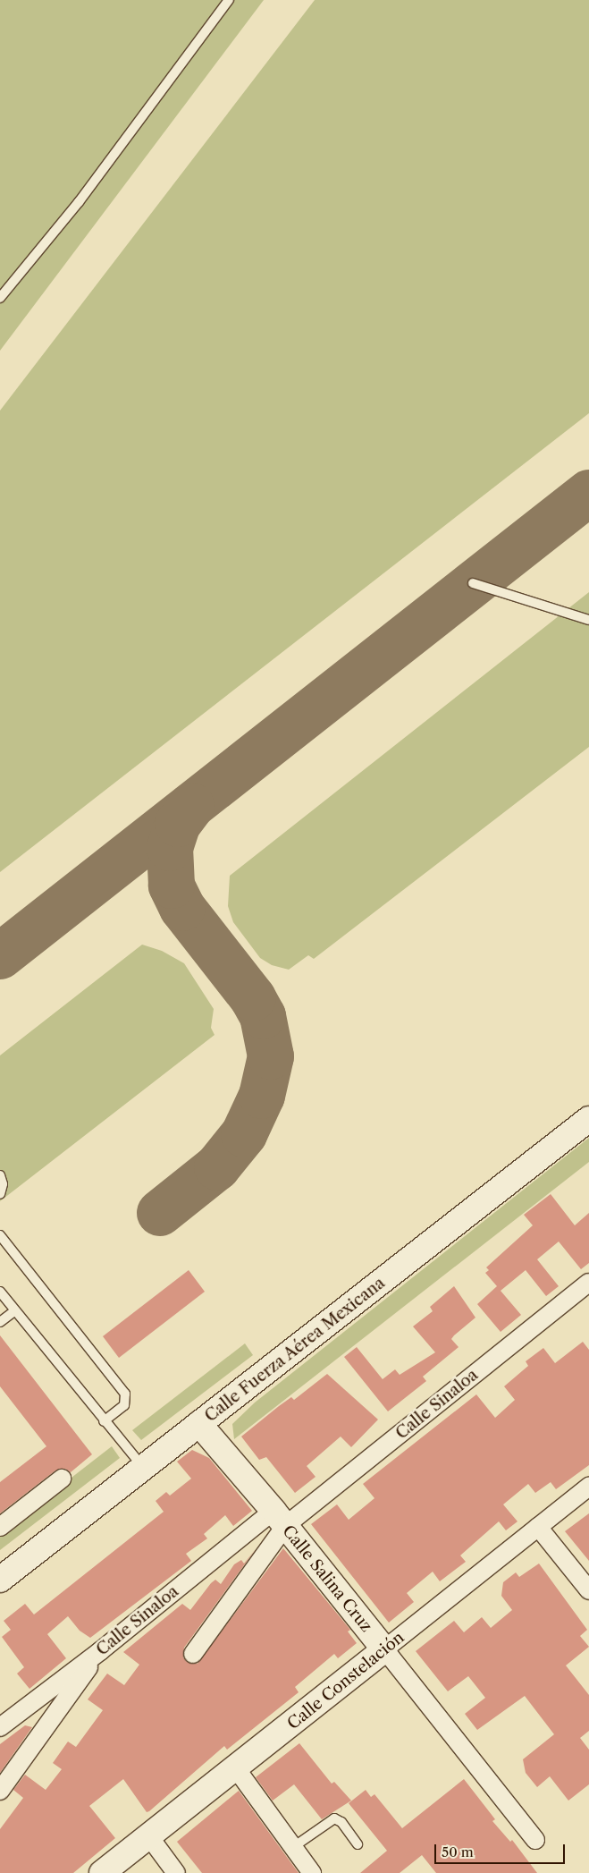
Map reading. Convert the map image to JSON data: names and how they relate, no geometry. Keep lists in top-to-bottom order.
{
  "streets": {
    "main road": ["Calle Fuerza Aérea Mexicana", "Calle Salina Cruz", "Calle Constelación"],
    "street": ["Calle Sinaloa"]
  },
  "crossings": [
    ["Calle Fuerza Aérea Mexicana", "Calle Salina Cruz"],
    ["Calle Sinaloa", "Calle Salina Cruz"],
    ["Calle Salina Cruz", "Calle Constelación"]
  ],
  "scale_bar": "50 m"
}
